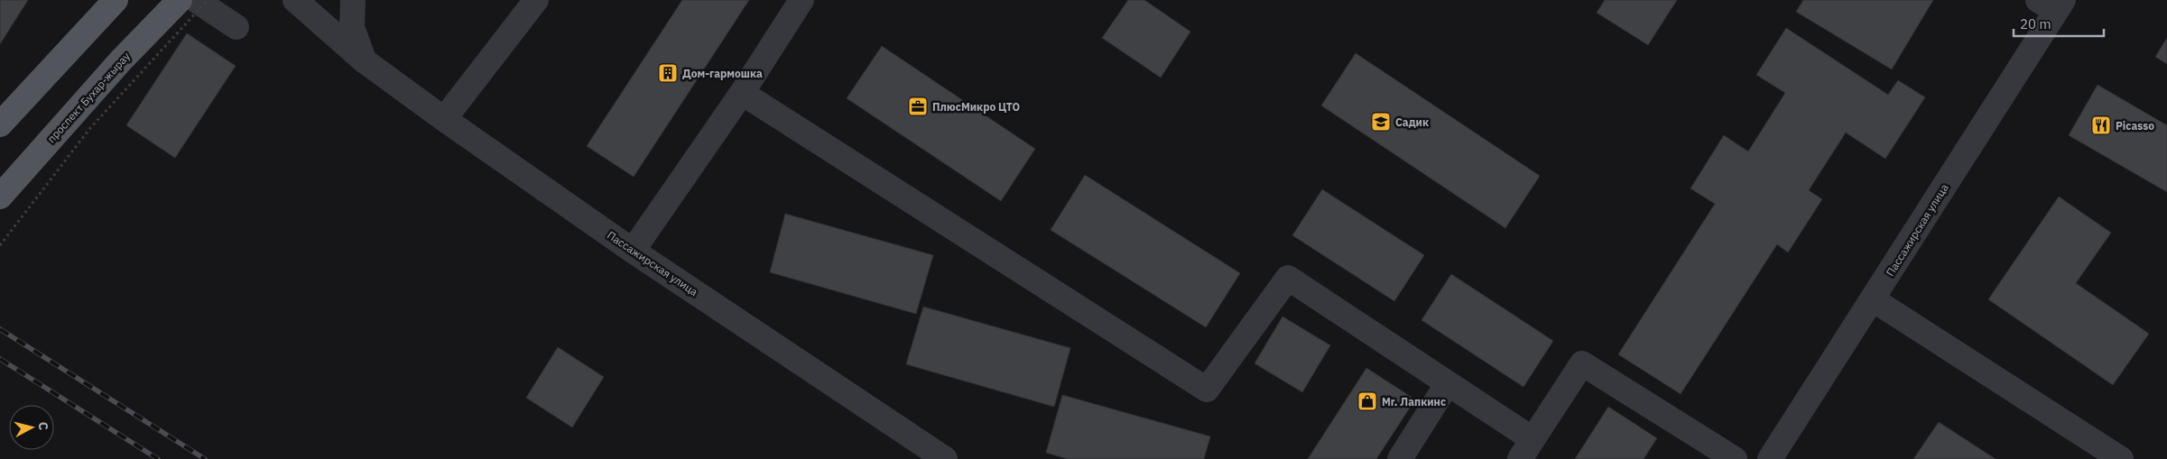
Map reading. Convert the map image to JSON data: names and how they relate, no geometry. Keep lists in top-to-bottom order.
{
  "streets": {
    "main road": ["проспект Бухар-жырау"],
    "street": ["Пассажирская улица"]
  },
  "places": {
    "building": ["Дом-гармошка"],
    "office": ["ПлюсМикро ЦТО"],
    "school or university": ["Садик"],
    "restaurant": ["Picasso"],
    "shop": ["Mr. Лапкинс"]
  },
  "scale_bar": "20 m",
  "north": "right"
}
